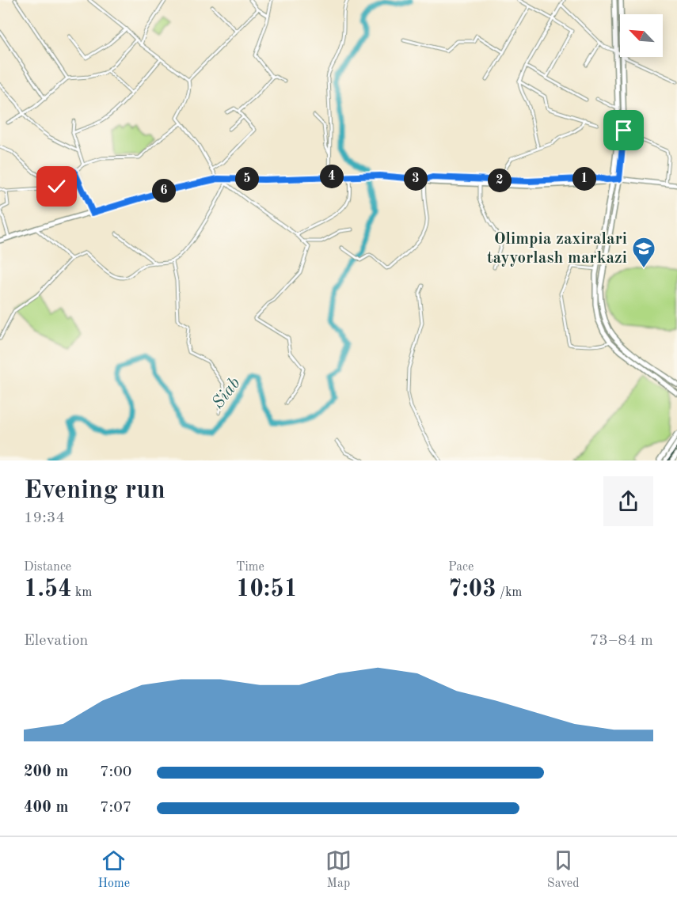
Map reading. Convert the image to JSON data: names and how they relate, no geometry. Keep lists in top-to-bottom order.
{
  "water": ["Siab"],
  "places": {
    "school or university": ["Olimpia zaxiralari tayyorlash markazi"]
  },
  "north": "top left",
  "page": {
    "pins": [
      "4",
      "1",
      "3",
      "5",
      "2",
      "6"
    ],
    "heading": ["Evening run", "19:34"],
    "stats": [
      ["Distance", "1.54 km"],
      ["Time", "10:51"],
      ["Pace", "7:03 /km"]
    ],
    "chart": ["Elevation", "73–84 m"],
    "list": [
      {
        "name": "200 m",
        "note": "7:00"
      },
      {
        "name": "400 m",
        "note": "7:07"
      }
    ],
    "tabs": ["Home", "Map", "Saved"]
  }
}
